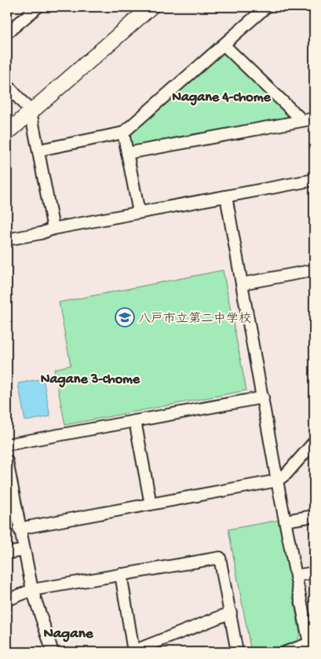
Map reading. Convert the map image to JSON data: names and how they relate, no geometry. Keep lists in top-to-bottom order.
{
  "districts": ["Nagane 4-chome", "Nagane 3-chome", "Nagane"],
  "places": {
    "school or university": ["八戸市立第二中学校"]
  }
}
